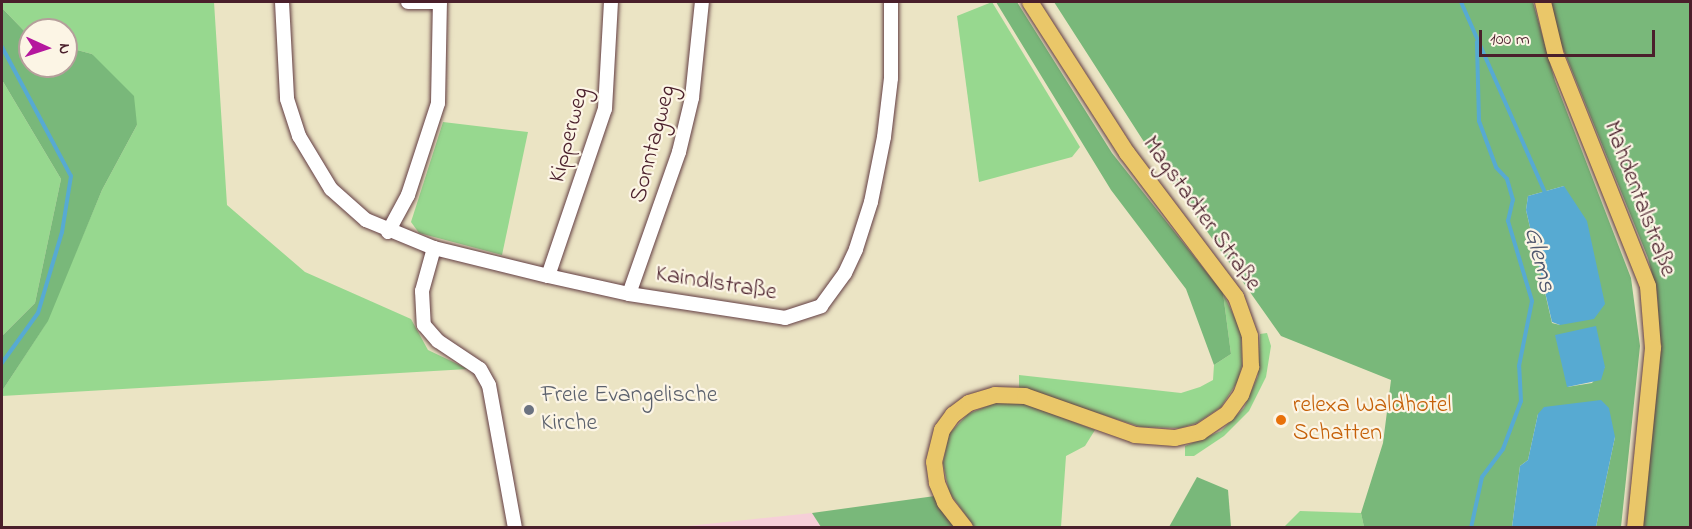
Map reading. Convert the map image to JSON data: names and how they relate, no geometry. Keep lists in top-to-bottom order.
{
  "streets": {
    "main road": ["Mahdentalstraße", "Magstadter Straße"],
    "street": ["Kipperweg", "Sonntagweg", "Kaindlstraße"]
  },
  "crossings": [
    ["Kipperweg", "Kaindlstraße"],
    ["Sonntagweg", "Kaindlstraße"]
  ],
  "water": ["Glems"],
  "places": ["Freie Evangelische Kirche", "relexa Waldhotel Schatten"],
  "scale_bar": "100 m",
  "north": "right"
}
